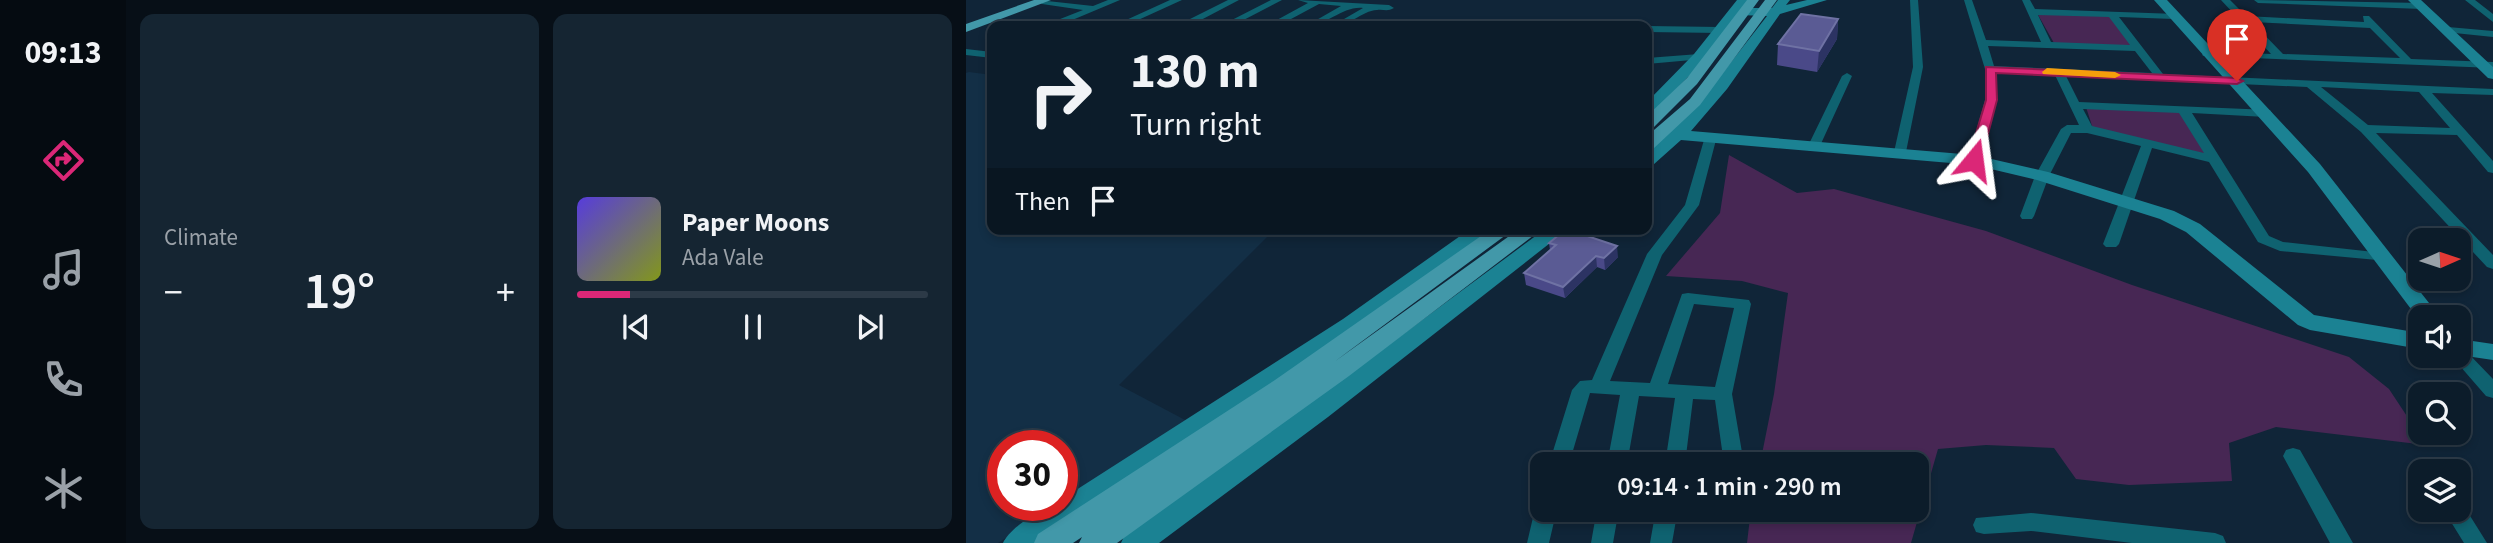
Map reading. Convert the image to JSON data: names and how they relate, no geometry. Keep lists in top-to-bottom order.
{
  "north": "right",
  "page": {
    "tabs": "09:13",
    "tile": "Climate",
    "turn": ["130 m", "Turn right"],
    "then": "Then",
    "song": ["Paper Moons", "Ada Vale"],
    "heat": ["−", "19°", "+"],
    "limit": "30",
    "trip": "09:14 · 1 min · 290 m"
  }
}
